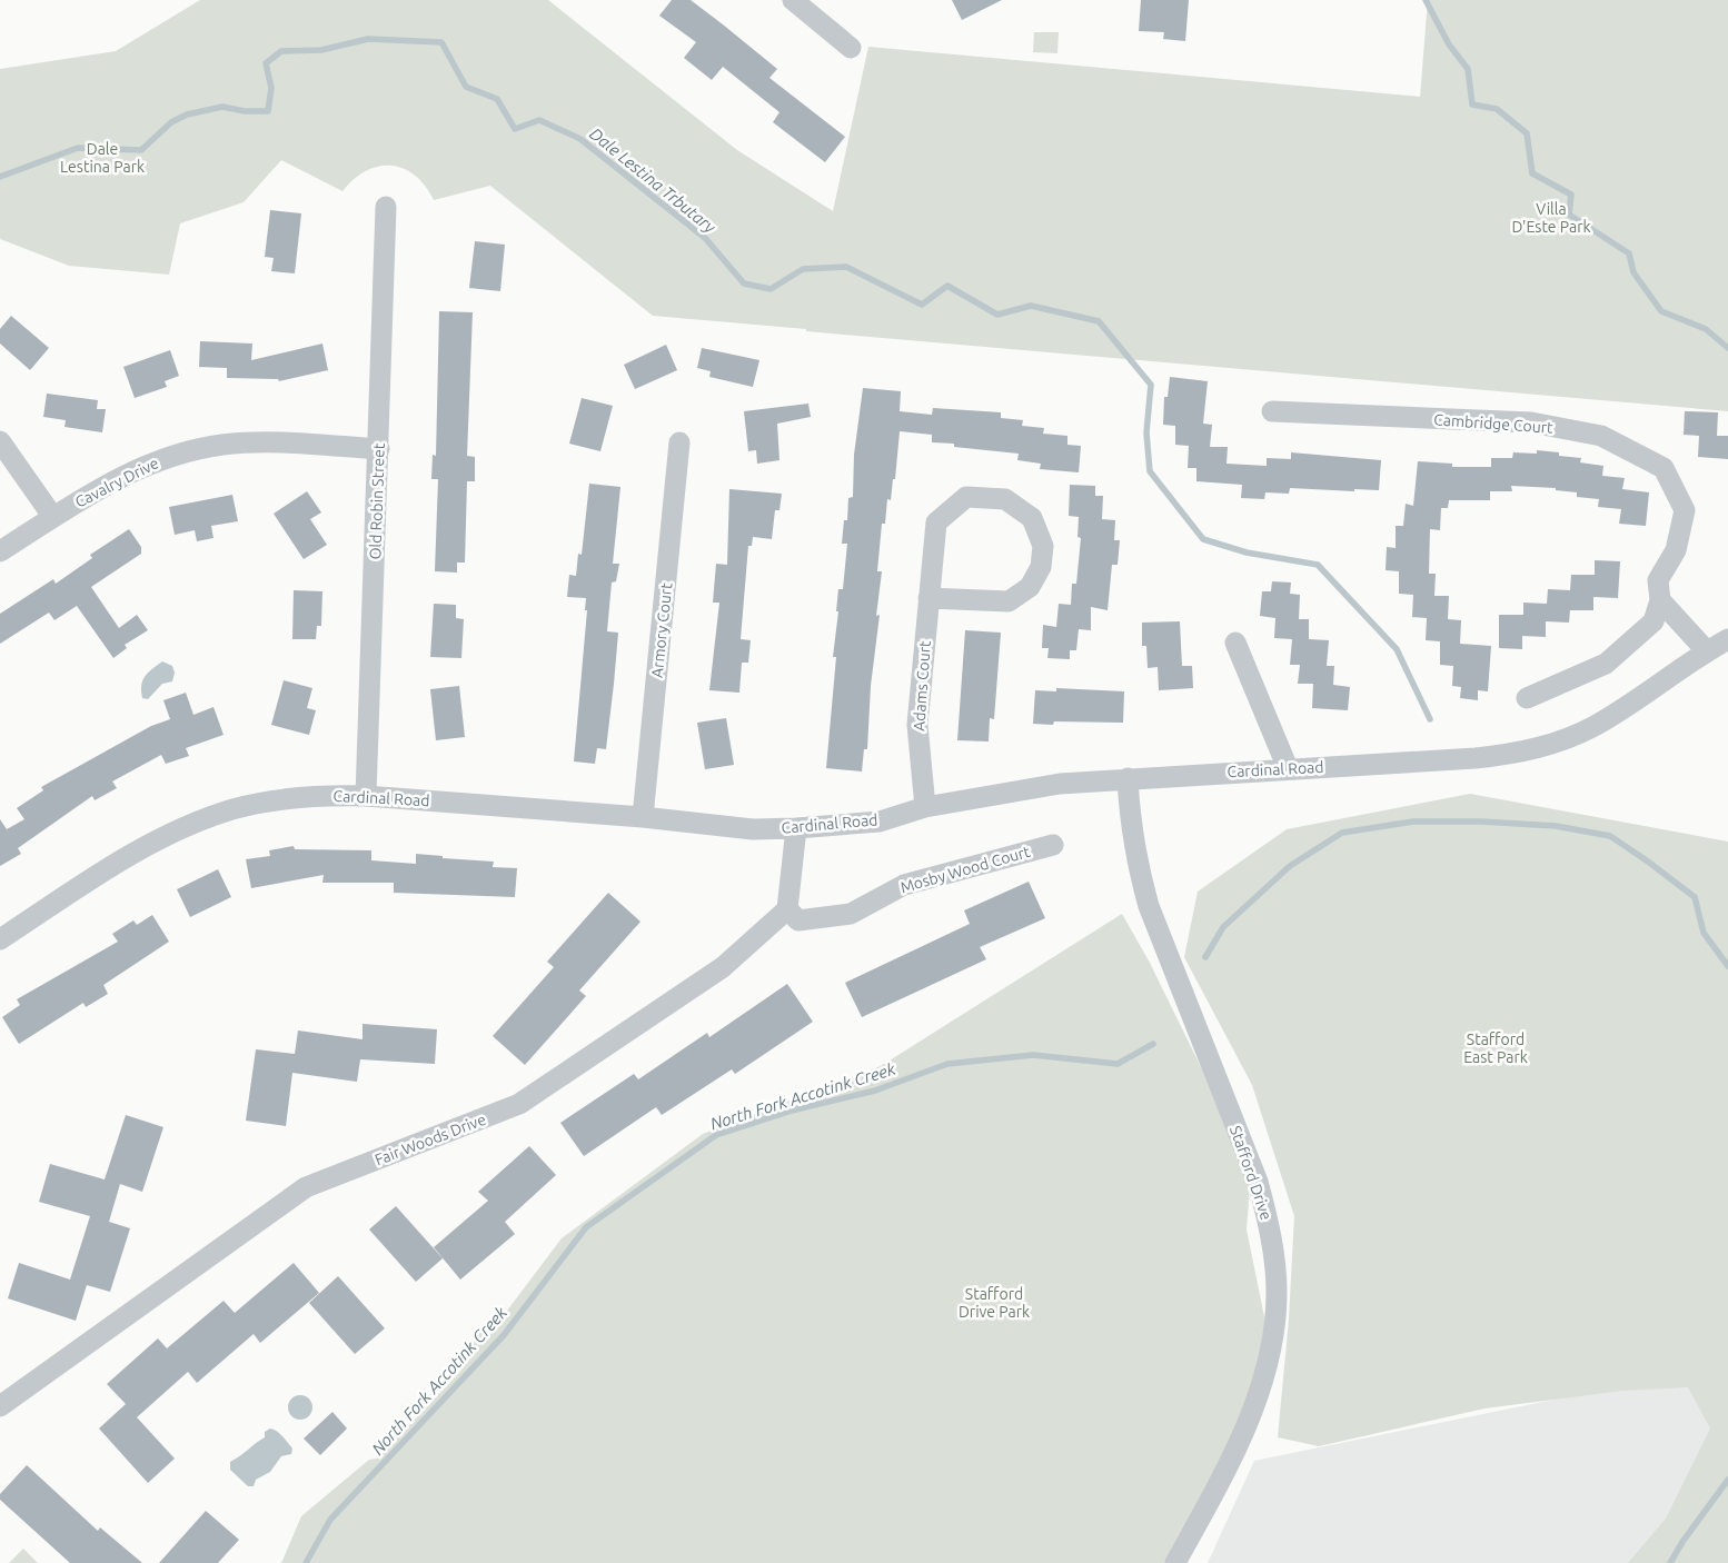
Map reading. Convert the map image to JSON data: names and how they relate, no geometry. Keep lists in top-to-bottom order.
{
  "streets": {
    "street": [
      "Cambridge Court",
      "Cavalry Drive",
      "Old Robin Street",
      "Armory Court",
      "Adams Court",
      "Cardinal Road",
      "Mosby Wood Court",
      "Fair Woods Drive",
      "Stafford Drive"
    ]
  },
  "crossings": [
    ["Cavalry Drive", "Old Robin Street"],
    ["Old Robin Street", "Cardinal Road"],
    ["Armory Court", "Cardinal Road"],
    ["Adams Court", "Cardinal Road"],
    ["Cardinal Road", "Stafford Drive"],
    ["Mosby Wood Court", "Fair Woods Drive"]
  ],
  "water": ["Dale Lestina Trbutary", "North Fork Accotink Creek"],
  "parks": [
    "Dale Lestina Park",
    "Villa D'Este Park",
    "Stafford East Park",
    "Stafford Drive Park"
  ]
}
